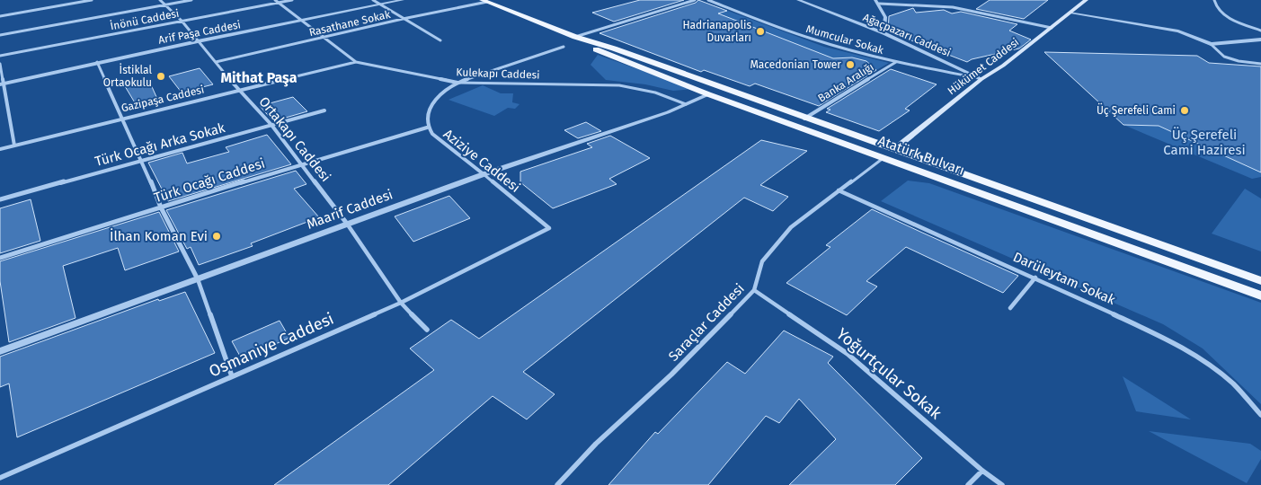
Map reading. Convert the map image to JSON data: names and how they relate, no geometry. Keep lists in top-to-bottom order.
{
  "streets": {
    "main road": ["Hükümet Caddesi", "Atatürk Bulvarı"],
    "street": [
      "İnönü Caddesi",
      "Rasathane Sokak",
      "Arif Paşa Caddesi",
      "Ağaçpazarı Caddesi",
      "Mumcular Sokak",
      "Kulekapı Caddesi",
      "Banka Aralığı",
      "Gazipaşa Caddesi",
      "Ortakapı Caddesi",
      "Türk Ocağı Arka Sokak",
      "Aziziye Caddesi",
      "Türk Ocağı Caddesi",
      "Maarif Caddesi",
      "Darüleytam Sokak",
      "Saraçlar Caddesi",
      "Osmaniye Caddesi",
      "Yoğurtçular Sokak"
    ]
  },
  "crossings": [
    ["İnönü Caddesi", "Kulekapı Caddesi"],
    ["İnönü Caddesi", "Ortakapı Caddesi"],
    ["Rasathane Sokak", "Kulekapı Caddesi"],
    ["Rasathane Sokak", "Ortakapı Caddesi"],
    ["Rasathane Sokak", "Atatürk Bulvarı"],
    ["Arif Paşa Caddesi", "Kulekapı Caddesi"],
    ["Arif Paşa Caddesi", "Ortakapı Caddesi"],
    ["Ağaçpazarı Caddesi", "Mumcular Sokak"],
    ["Ağaçpazarı Caddesi", "Hükümet Caddesi"],
    ["Mumcular Sokak", "Hükümet Caddesi"],
    ["Mumcular Sokak", "Banka Aralığı"],
    ["Hükümet Caddesi", "Atatürk Bulvarı"],
    ["Hükümet Caddesi", "Saraçlar Caddesi"],
    ["Kulekapı Caddesi", "Gazipaşa Caddesi"],
    ["Kulekapı Caddesi", "Aziziye Caddesi"],
    ["Kulekapı Caddesi", "Maarif Caddesi"],
    ["Banka Aralığı", "Atatürk Bulvarı"],
    ["Gazipaşa Caddesi", "Ortakapı Caddesi"],
    ["Ortakapı Caddesi", "Türk Ocağı Arka Sokak"],
    ["Ortakapı Caddesi", "Türk Ocağı Caddesi"],
    ["Ortakapı Caddesi", "Maarif Caddesi"],
    ["Ortakapı Caddesi", "Osmaniye Caddesi"],
    ["Atatürk Bulvarı", "Maarif Caddesi"],
    ["Atatürk Bulvarı", "Saraçlar Caddesi"],
    ["Aziziye Caddesi", "Türk Ocağı Caddesi"],
    ["Aziziye Caddesi", "Maarif Caddesi"],
    ["Aziziye Caddesi", "Osmaniye Caddesi"],
    ["Darüleytam Sokak", "Saraçlar Caddesi"],
    ["Saraçlar Caddesi", "Yoğurtçular Sokak"]
  ],
  "districts": ["Mithat Paşa"],
  "parks": ["Üç Şerefeli Cami Haziresi"],
  "places": [
    "Hadrianapolis Duvarları",
    "Macedonian Tower",
    "İstiklal Ortaokulu",
    "Üç Şerefeli Cami",
    "İlhan Koman Evi"
  ]
}
